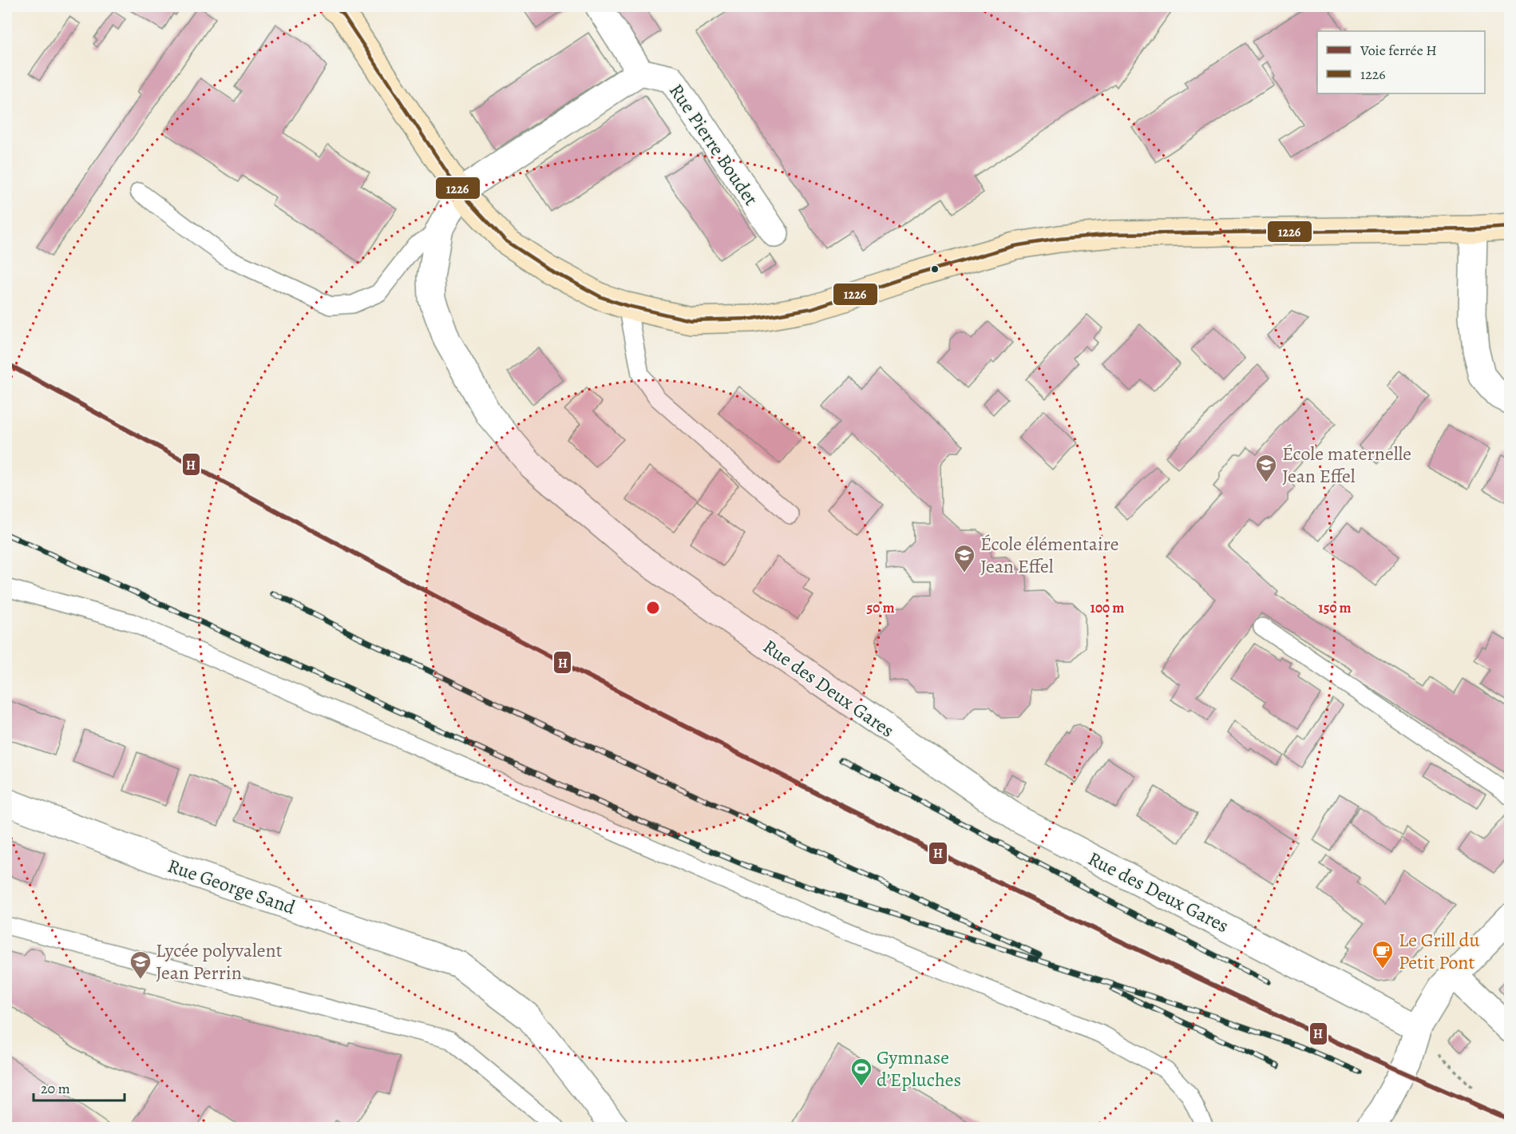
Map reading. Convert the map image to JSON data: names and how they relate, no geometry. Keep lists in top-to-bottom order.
{
  "streets": {
    "street": ["Rue Pierre Boudet", "Rue des Deux Gares", "Rue George Sand"]
  },
  "places": {
    "school or university": ["École maternelle Jean Effel", "École élémentaire Jean Effel", "Lycée polyvalent Jean Perrin"],
    "cafe": ["Le Grill du Petit Pont"],
    "sports": ["Gymnase d’Epluches"]
  },
  "lines": ["transit line 1226", "rail line H"],
  "legend": ["Voie ferrée H", "1226"],
  "scale_bar": "20 m",
  "rings": ["50 m", "100 m", "150 m"]
}
